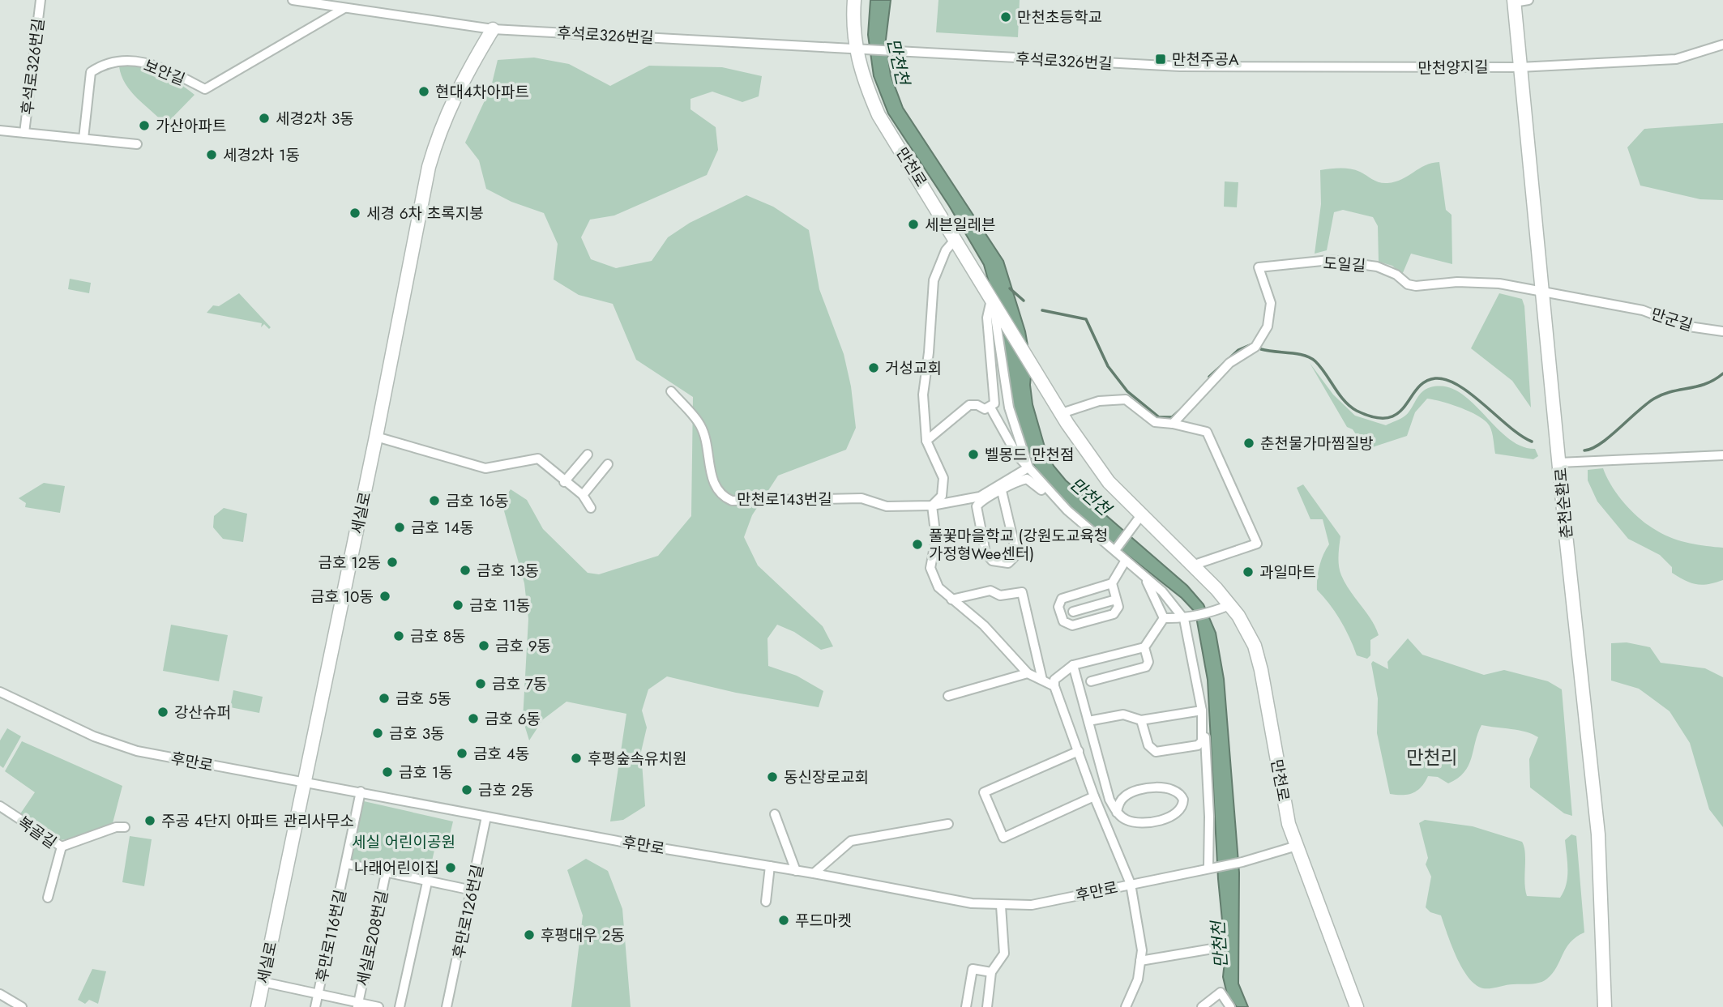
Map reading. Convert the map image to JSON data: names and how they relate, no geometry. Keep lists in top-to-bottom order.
{
  "streets": {
    "street": [
      "후석로326번길",
      "만천양지길",
      "보안길",
      "만천로",
      "도일길",
      "만군길",
      "만천로143번길",
      "춘천순환로",
      "세실로",
      "후만로",
      "복골길",
      "후만로126번길",
      "후만로116번길",
      "세실로208번길"
    ]
  },
  "crossings": [
    ["후석로326번길", "만천양지길"],
    ["후석로326번길", "보안길"],
    ["후석로326번길", "만천로"],
    ["후석로326번길", "세실로"],
    ["만천양지길", "춘천순환로"],
    ["만천로", "후만로"],
    ["도일길", "만군길"],
    ["도일길", "춘천순환로"],
    ["세실로", "후만로"],
    ["세실로", "세실로208번길"],
    ["후만로", "후만로126번길"],
    ["후만로", "후만로116번길"],
    ["후만로116번길", "세실로208번길"]
  ],
  "districts": ["만천리"],
  "water": ["만천천"],
  "parks": ["세실 어린이공원"],
  "places": {
    "other": [
      "만천초등학교",
      "현대4차아파트",
      "세경2차 3동",
      "가산아파트",
      "세경2차 1동",
      "세경 6차 초록지붕",
      "세븐일레븐",
      "거성교회",
      "춘천물가마찜질방",
      "벨몽드 만천점",
      "금호 16동",
      "금호 14동",
      "풀꽃마을학교 (강원도교육청 가정형Wee센터)",
      "금호 12동",
      "금호 13동",
      "과일마트",
      "금호 10동",
      "금호 11동",
      "금호 8동",
      "금호 9동",
      "금호 7동",
      "금호 5동",
      "강산슈퍼",
      "금호 6동",
      "금호 3동",
      "금호 4동",
      "후평숲속유치원",
      "금호 1동",
      "동신장로교회",
      "금호 2동",
      "주공 4단지 아파트 관리사무소",
      "나래어린이집",
      "푸드마켓",
      "후평대우 2동"
    ],
    "transit": ["만천주공A"]
  }
}
